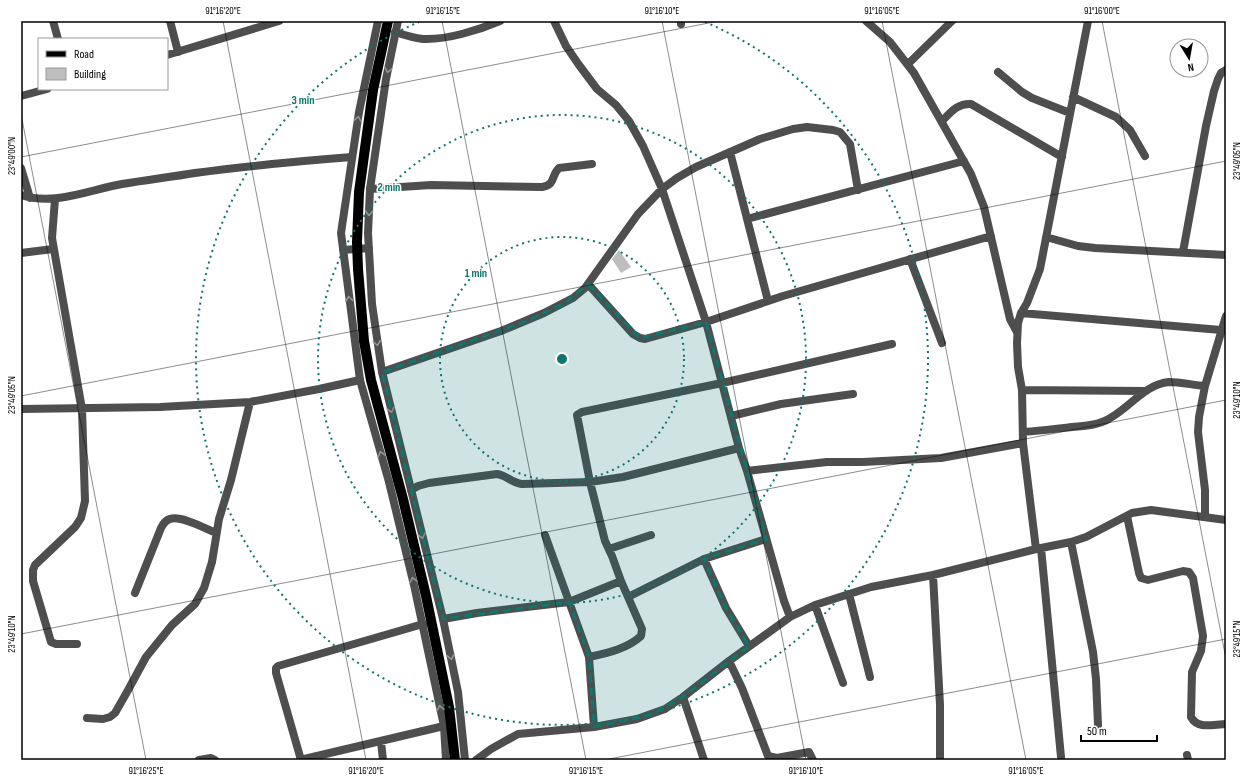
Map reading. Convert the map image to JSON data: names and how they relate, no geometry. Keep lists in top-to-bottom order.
{
  "legend": ["Road", "Building"],
  "scale_bar": "50 m",
  "north": "bottom",
  "coordinates": [
    "91°16'20\"E",
    "91°16'15\"E",
    "91°16'10\"E",
    "91°16'05\"E",
    "91°16'00\"E",
    "23°49'00\"N",
    "23°49'05\"N",
    "23°49'10\"N",
    "23°49'15\"N",
    "91°16'25\"E"
  ],
  "rings": ["3 min", "2 min", "1 min"]
}
